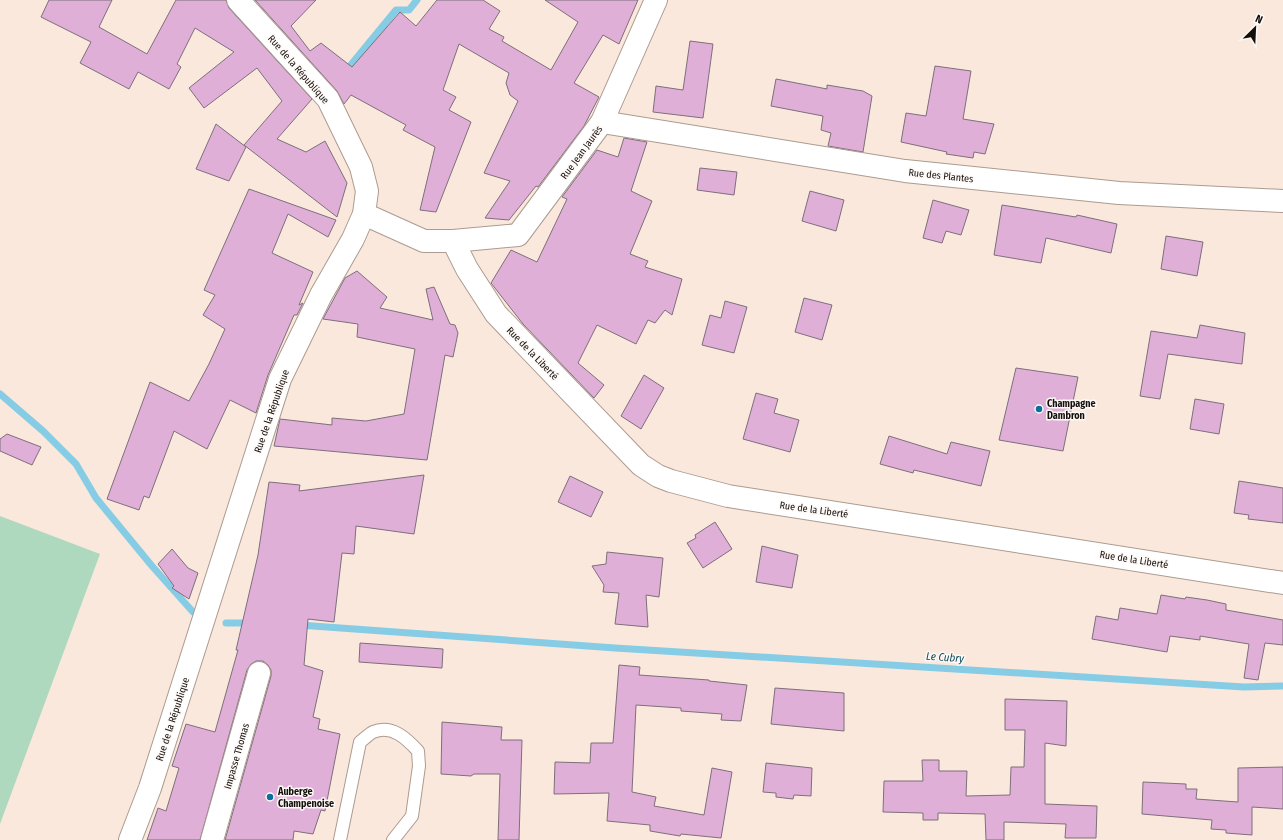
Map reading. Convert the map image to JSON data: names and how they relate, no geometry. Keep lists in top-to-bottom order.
{
  "streets": {
    "street": [
      "Rue de la République",
      "Rue Jean Jaurès",
      "Rue des Plantes",
      "Rue de la Liberté",
      "Impasse Thomas"
    ]
  },
  "crossings": [
    ["Rue de la République", "Rue Jean Jaurès"],
    ["Rue Jean Jaurès", "Rue des Plantes"],
    ["Rue Jean Jaurès", "Rue de la Liberté"]
  ],
  "water": ["Le Cubry"],
  "places": ["Champagne Dambron", "Auberge Champenoise"],
  "north": "top right"
}
